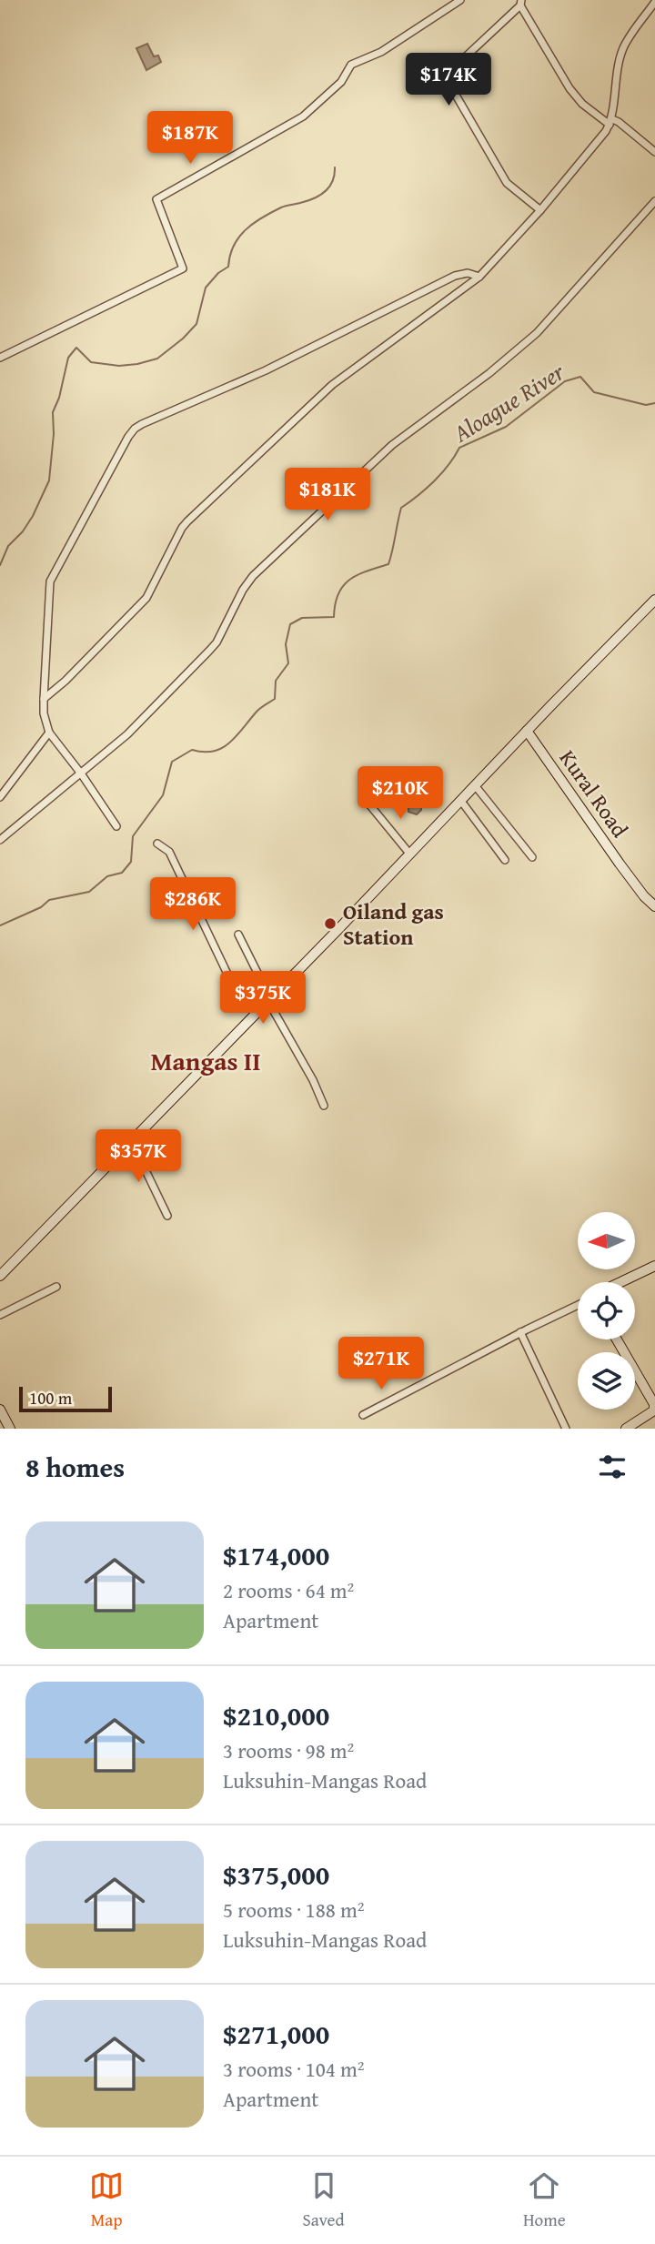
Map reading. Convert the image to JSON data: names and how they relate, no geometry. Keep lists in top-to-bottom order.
{
  "streets": {
    "main road": ["Kural Road"]
  },
  "districts": ["Mangas II"],
  "water": ["Aloague River"],
  "places": ["Oiland gas Station"],
  "scale_bar": "100 m",
  "north": "left",
  "page": {
    "price": [
      "$174K",
      "$187K",
      "$181K",
      "$210K",
      "$286K",
      "$375K",
      "$357K",
      "$271K"
    ],
    "scale": "100 m",
    "heading": "8 homes",
    "list": [
      {
        "name": "$174,000",
        "note": "2 rooms · 64 m² · Apartment"
      },
      {
        "name": "$210,000",
        "note": "3 rooms · 98 m² · Luksuhin-Mangas Road"
      },
      {
        "name": "$375,000",
        "note": "5 rooms · 188 m² · Luksuhin-Mangas Road"
      },
      {
        "name": "$271,000",
        "note": "3 rooms · 104 m² · Apartment"
      }
    ],
    "tabs": ["Map", "Saved", "Home"]
  }
}
